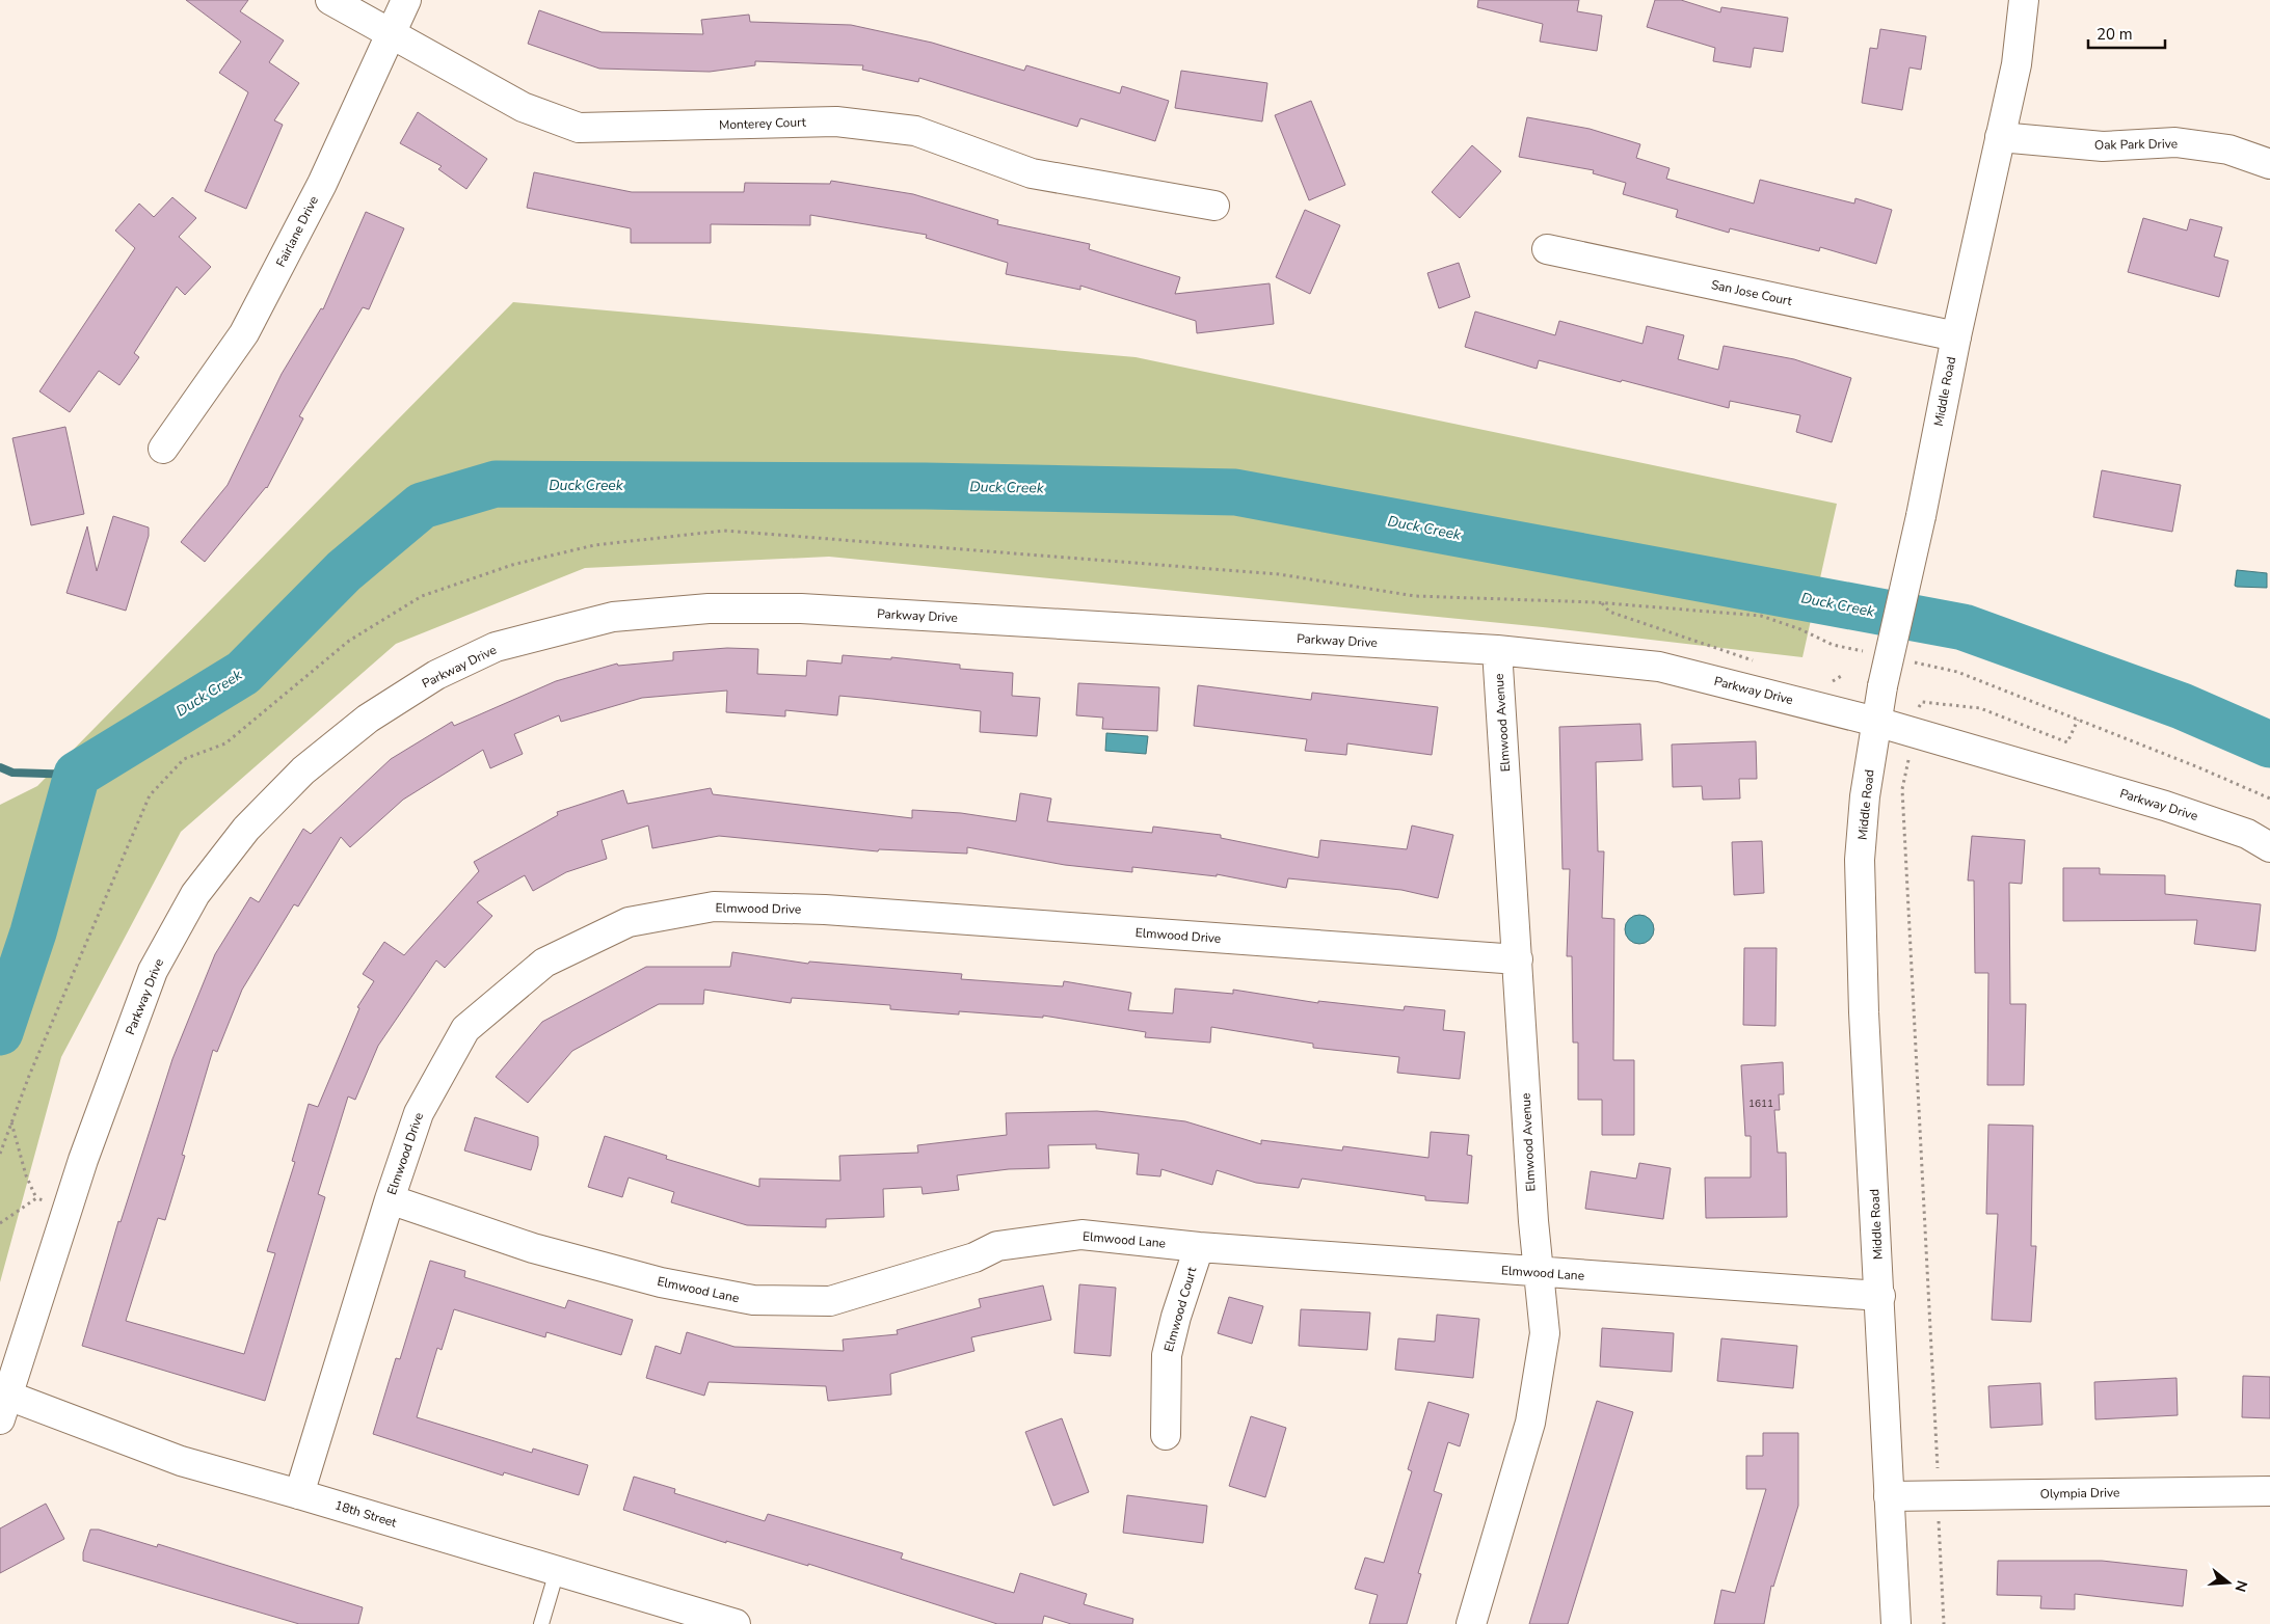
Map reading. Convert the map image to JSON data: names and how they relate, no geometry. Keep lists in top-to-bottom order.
{
  "streets": {
    "street": [
      "Monterey Court",
      "Oak Park Drive",
      "Fairlane Drive",
      "San Jose Court",
      "Middle Road",
      "Parkway Drive",
      "Elmwood Avenue",
      "Elmwood Drive",
      "Elmwood Lane",
      "Elmwood Court",
      "Olympia Drive",
      "18th Street"
    ]
  },
  "crossings": [
    ["Monterey Court", "Fairlane Drive"],
    ["Oak Park Drive", "Middle Road"],
    ["San Jose Court", "Middle Road"],
    ["Middle Road", "Parkway Drive"],
    ["Middle Road", "Elmwood Lane"],
    ["Middle Road", "Olympia Drive"],
    ["Parkway Drive", "Elmwood Avenue"],
    ["Parkway Drive", "18th Street"],
    ["Elmwood Avenue", "Elmwood Drive"],
    ["Elmwood Avenue", "Elmwood Lane"],
    ["Elmwood Drive", "Elmwood Lane"],
    ["Elmwood Drive", "18th Street"],
    ["Elmwood Lane", "Elmwood Court"]
  ],
  "water": ["Duck Creek"],
  "house_numbers": ["1611"],
  "scale_bar": "20 m",
  "north": "right"
}
